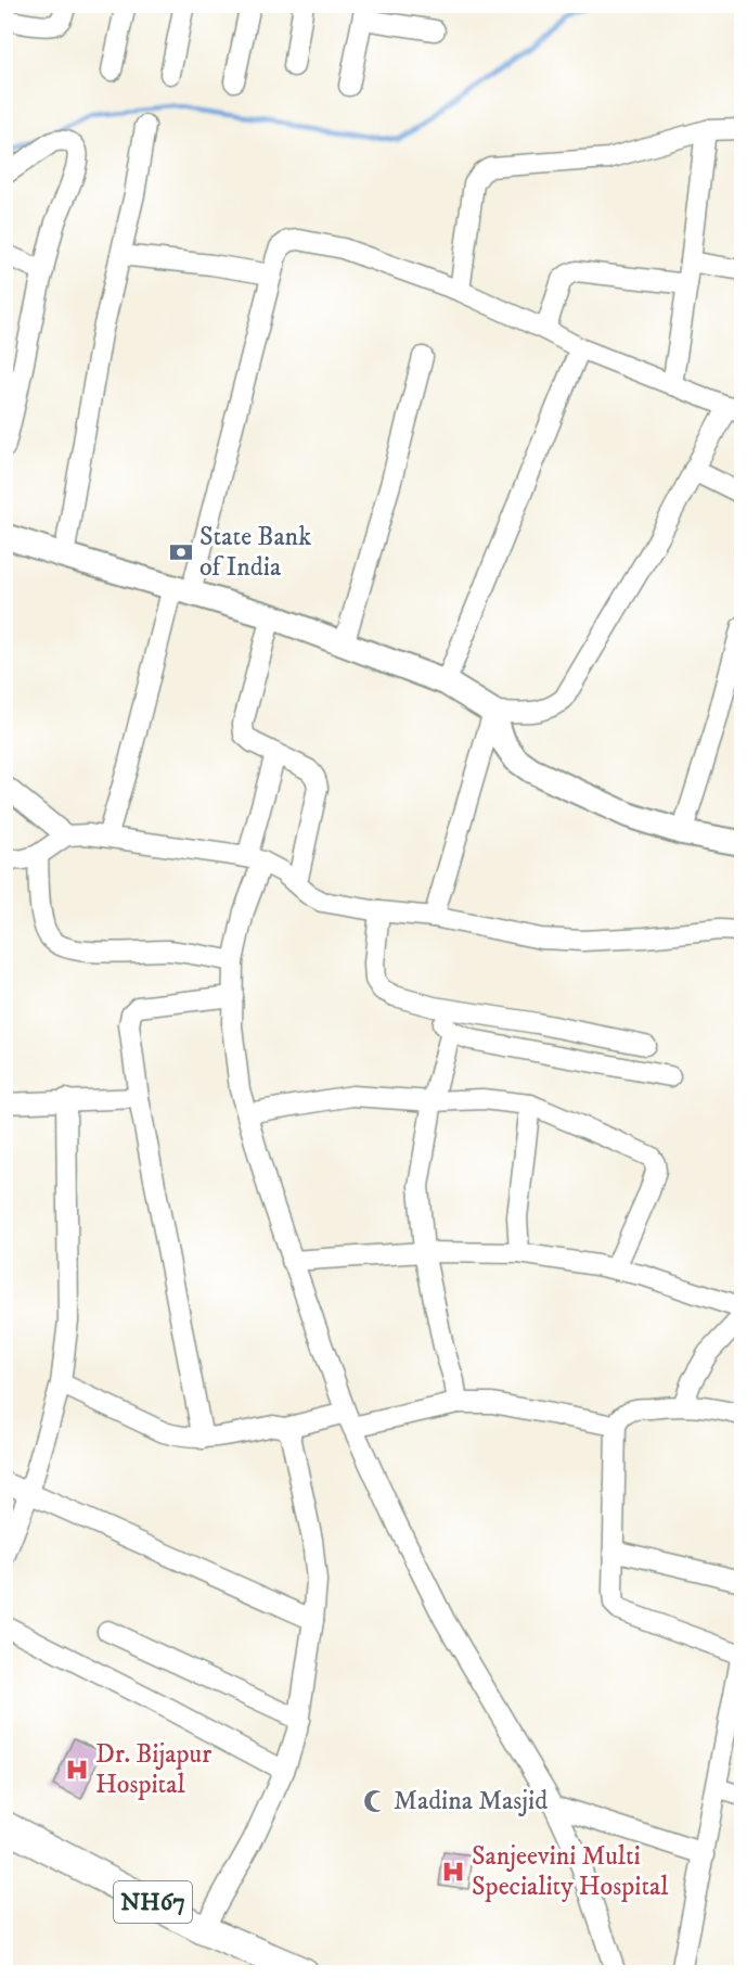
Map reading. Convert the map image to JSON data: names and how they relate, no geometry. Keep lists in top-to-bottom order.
{
  "streets": {
    "highway": ["NH67"]
  },
  "places": {
    "bank": ["State Bank of India"],
    "hospital": ["Dr. Bijapur Hospital", "Sanjeevini Multi Speciality Hospital"],
    "mosque": ["Madina Masjid"]
  }
}
